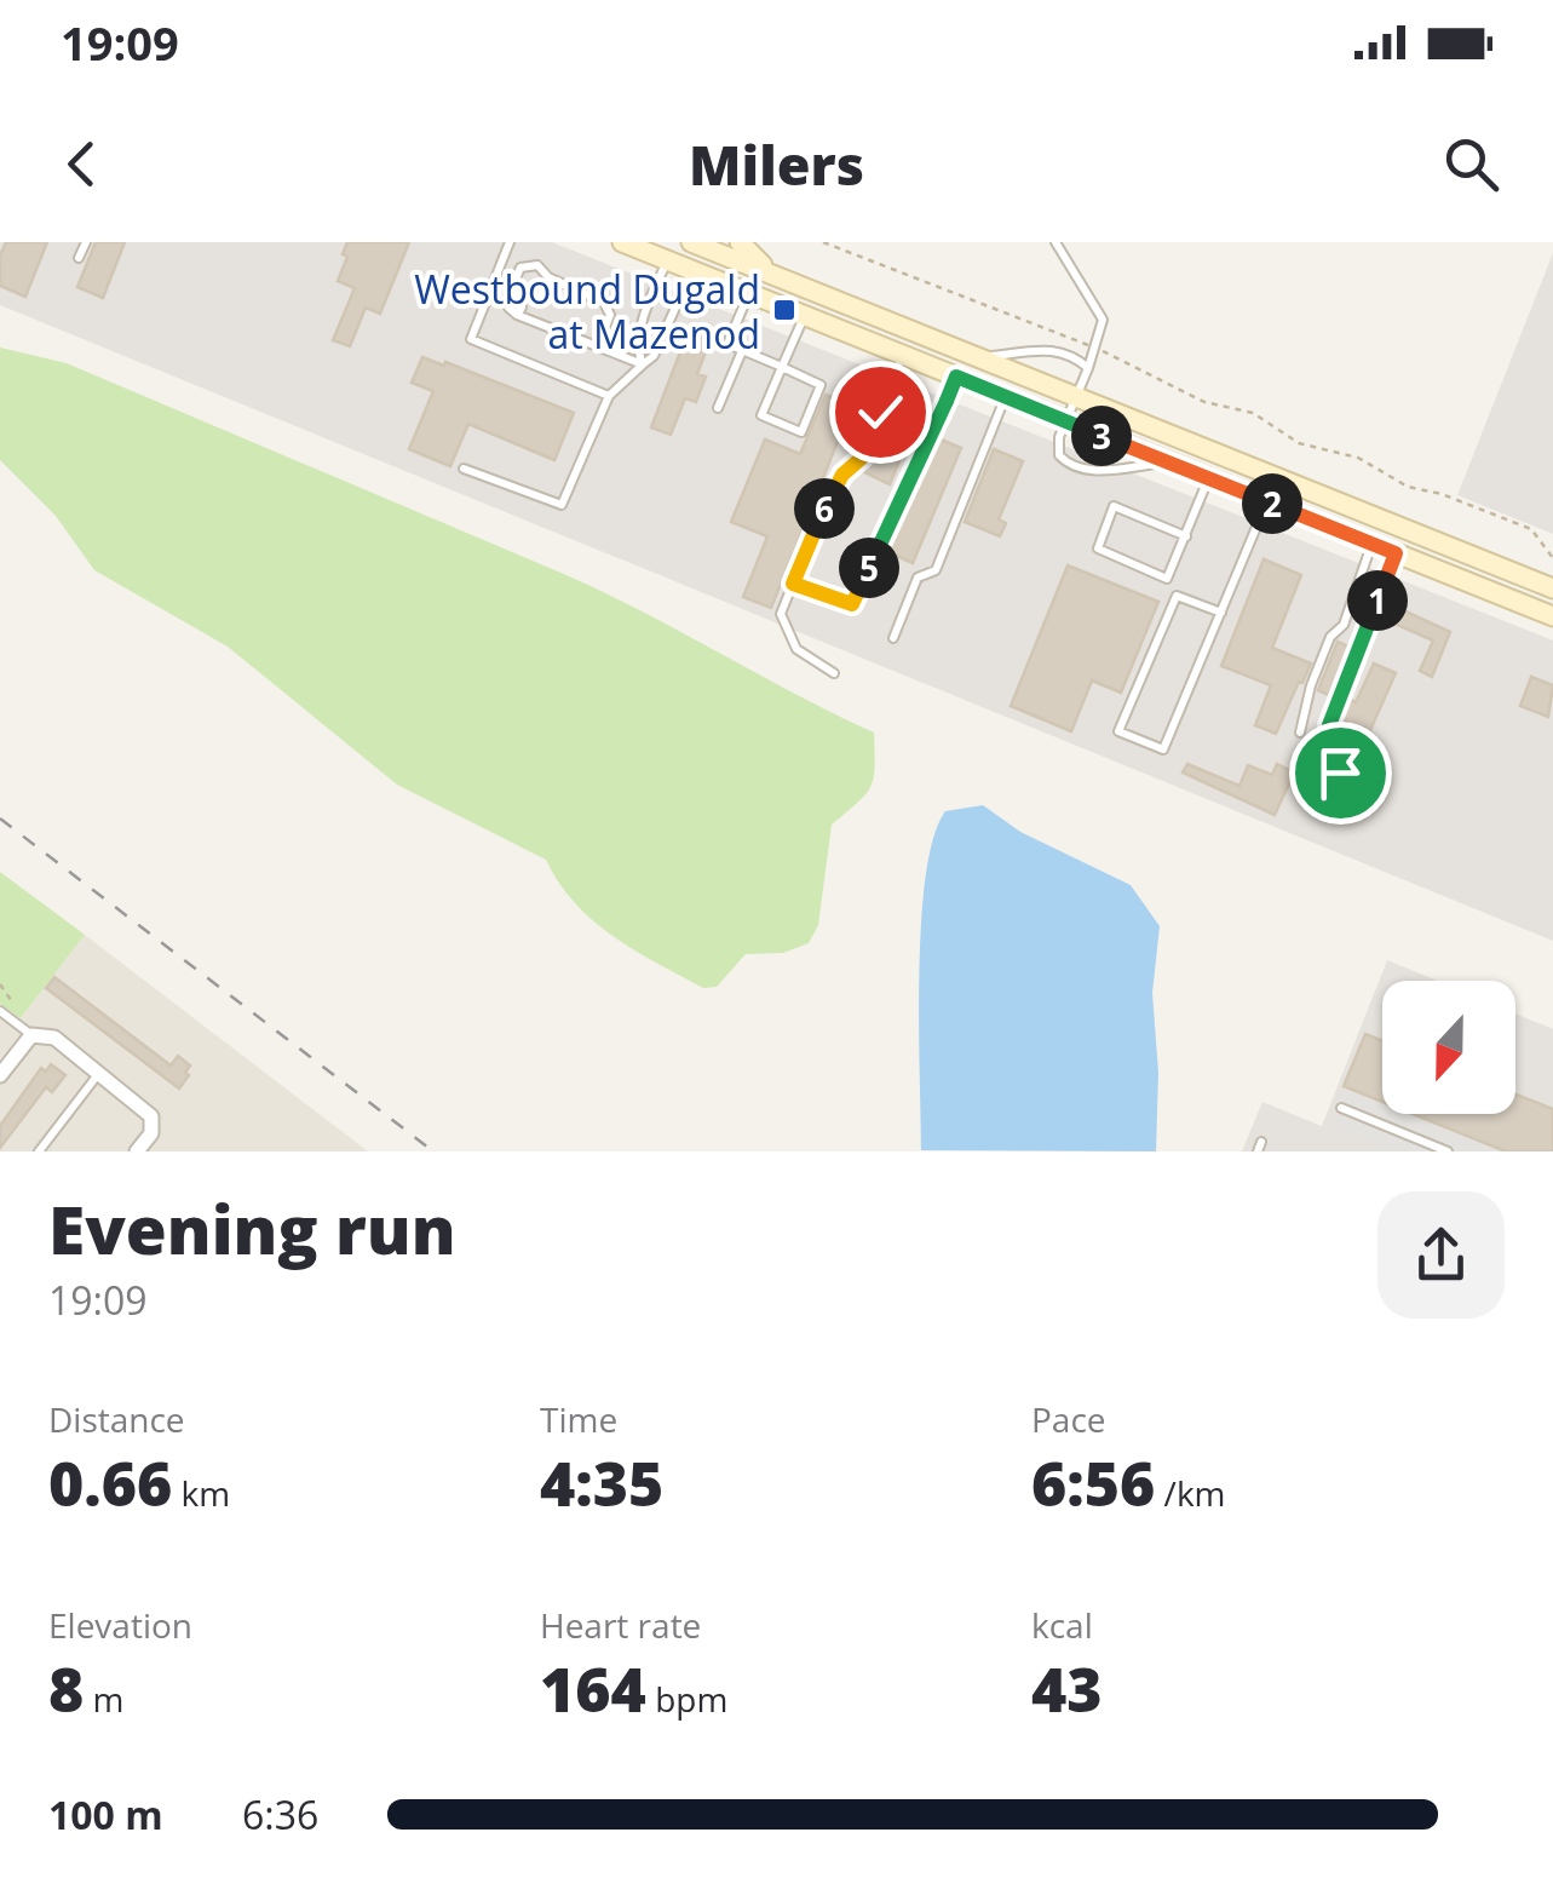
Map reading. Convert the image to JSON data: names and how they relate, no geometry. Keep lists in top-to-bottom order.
{
  "places": {
    "transit": ["Westbound Dugald at Mazenod"]
  },
  "north": "bottom",
  "page": {
    "status": "19:09",
    "header": "Milers",
    "pins": [
      "3",
      "2",
      "6",
      "5",
      "1"
    ],
    "heading": ["Evening run", "19:09"],
    "stats": [
      ["Distance", "0.66 km"],
      ["Time", "4:35"],
      ["Pace", "6:56 /km"],
      ["Elevation", "8 m"],
      ["Heart rate", "164 bpm"],
      ["kcal", "43"]
    ],
    "list": [
      {
        "name": "100 m",
        "note": "6:36"
      }
    ]
  }
}
